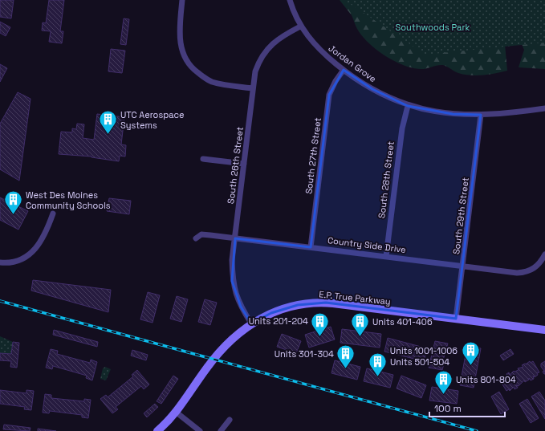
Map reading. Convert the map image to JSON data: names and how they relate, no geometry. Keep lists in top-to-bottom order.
{
  "streets": {
    "main road": ["E.P. True Parkway"],
    "street": [
      "Jordan Grove",
      "South 27th Street",
      "South 26th Street",
      "South 28th Street",
      "South 29th Street",
      "Country Side Drive"
    ]
  },
  "crossings": [
    ["Jordan Grove", "South 27th Street"],
    ["Jordan Grove", "South 26th Street"],
    ["Jordan Grove", "South 28th Street"],
    ["Jordan Grove", "South 29th Street"],
    ["South 27th Street", "Country Side Drive"],
    ["South 26th Street", "Country Side Drive"],
    ["South 26th Street", "E.P. True Parkway"],
    ["South 28th Street", "Country Side Drive"],
    ["South 29th Street", "Country Side Drive"],
    ["South 29th Street", "E.P. True Parkway"]
  ],
  "parks": ["Southwoods Park"],
  "places": {
    "building": [
      "UTC Aerospace Systems",
      "West Des Moines Community Schools",
      "Units 201-204",
      "Units 401-406",
      "Units 1001-1006",
      "Units 301-304",
      "Units 501-504",
      "Units 801-804"
    ]
  },
  "scale_bar": "100 m"
}
